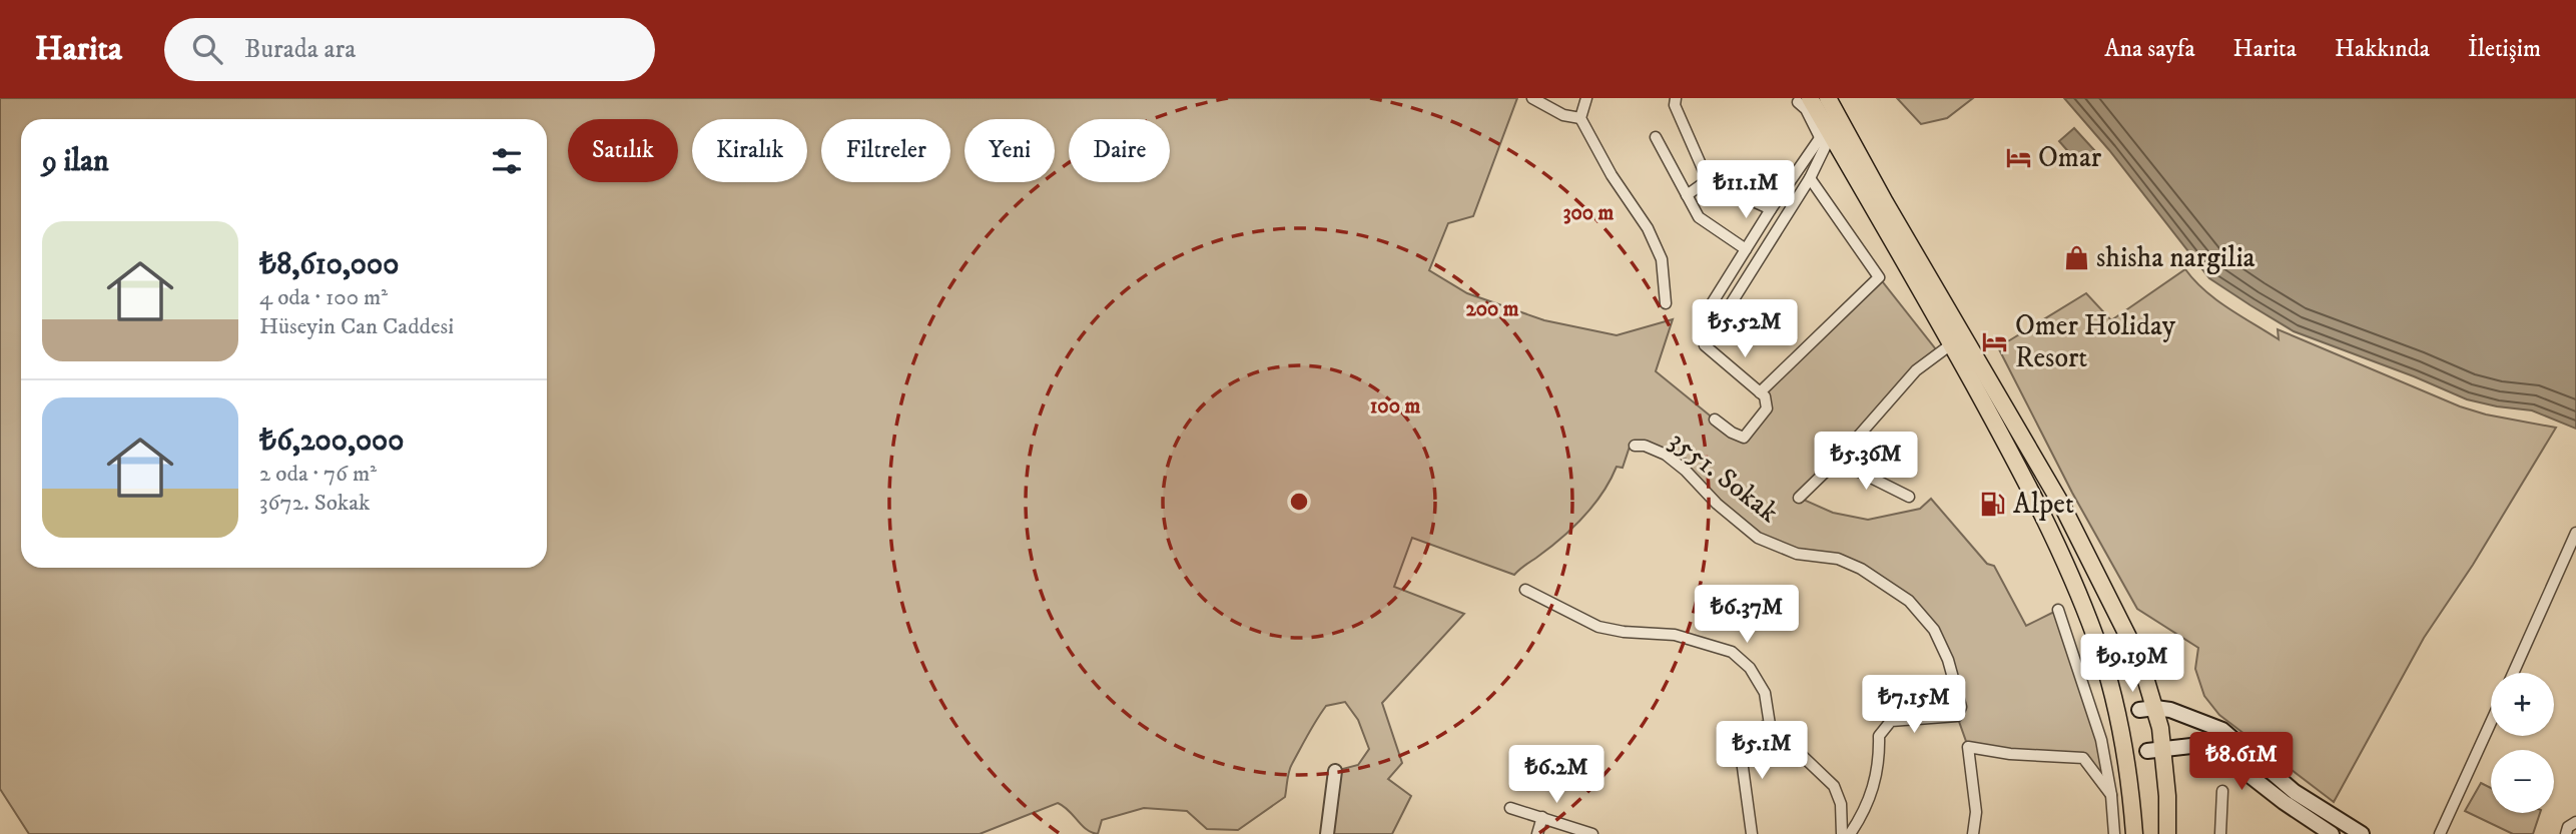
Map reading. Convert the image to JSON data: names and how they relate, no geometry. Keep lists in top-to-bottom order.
{
  "streets": {
    "street": ["3551. Sokak"]
  },
  "places": {
    "hotel": ["Omar", "Omer Holiday Resort"],
    "shop": ["shisha nargilia"],
    "fuel station": ["Alpet"]
  },
  "page": {
    "header": "Harita",
    "search": "Burada ara",
    "nav": [
      "Ana sayfa",
      "Harita",
      "Hakkında",
      "İletişim"
    ],
    "chip": [
      "Satılık",
      "Kiralık",
      "Filtreler",
      "Yeni",
      "Daire"
    ],
    "heading": "9 ilan",
    "price": [
      "₺11.1M",
      "₺5.52M",
      "₺5.36M",
      "₺6.37M",
      "₺9.19M",
      "₺7.15M",
      "₺5.1M",
      "₺8.61M",
      "₺6.2M"
    ],
    "list": [
      {
        "name": "₺8,610,000",
        "note": "4 oda · 100 m² · Hüseyin Can Caddesi"
      },
      {
        "name": "₺6,200,000",
        "note": "2 oda · 76 m² · 3672. Sokak"
      }
    ],
    "map_buttons": ["+", "−"]
  },
  "rings": ["300 m", "200 m", "100 m"]
}
